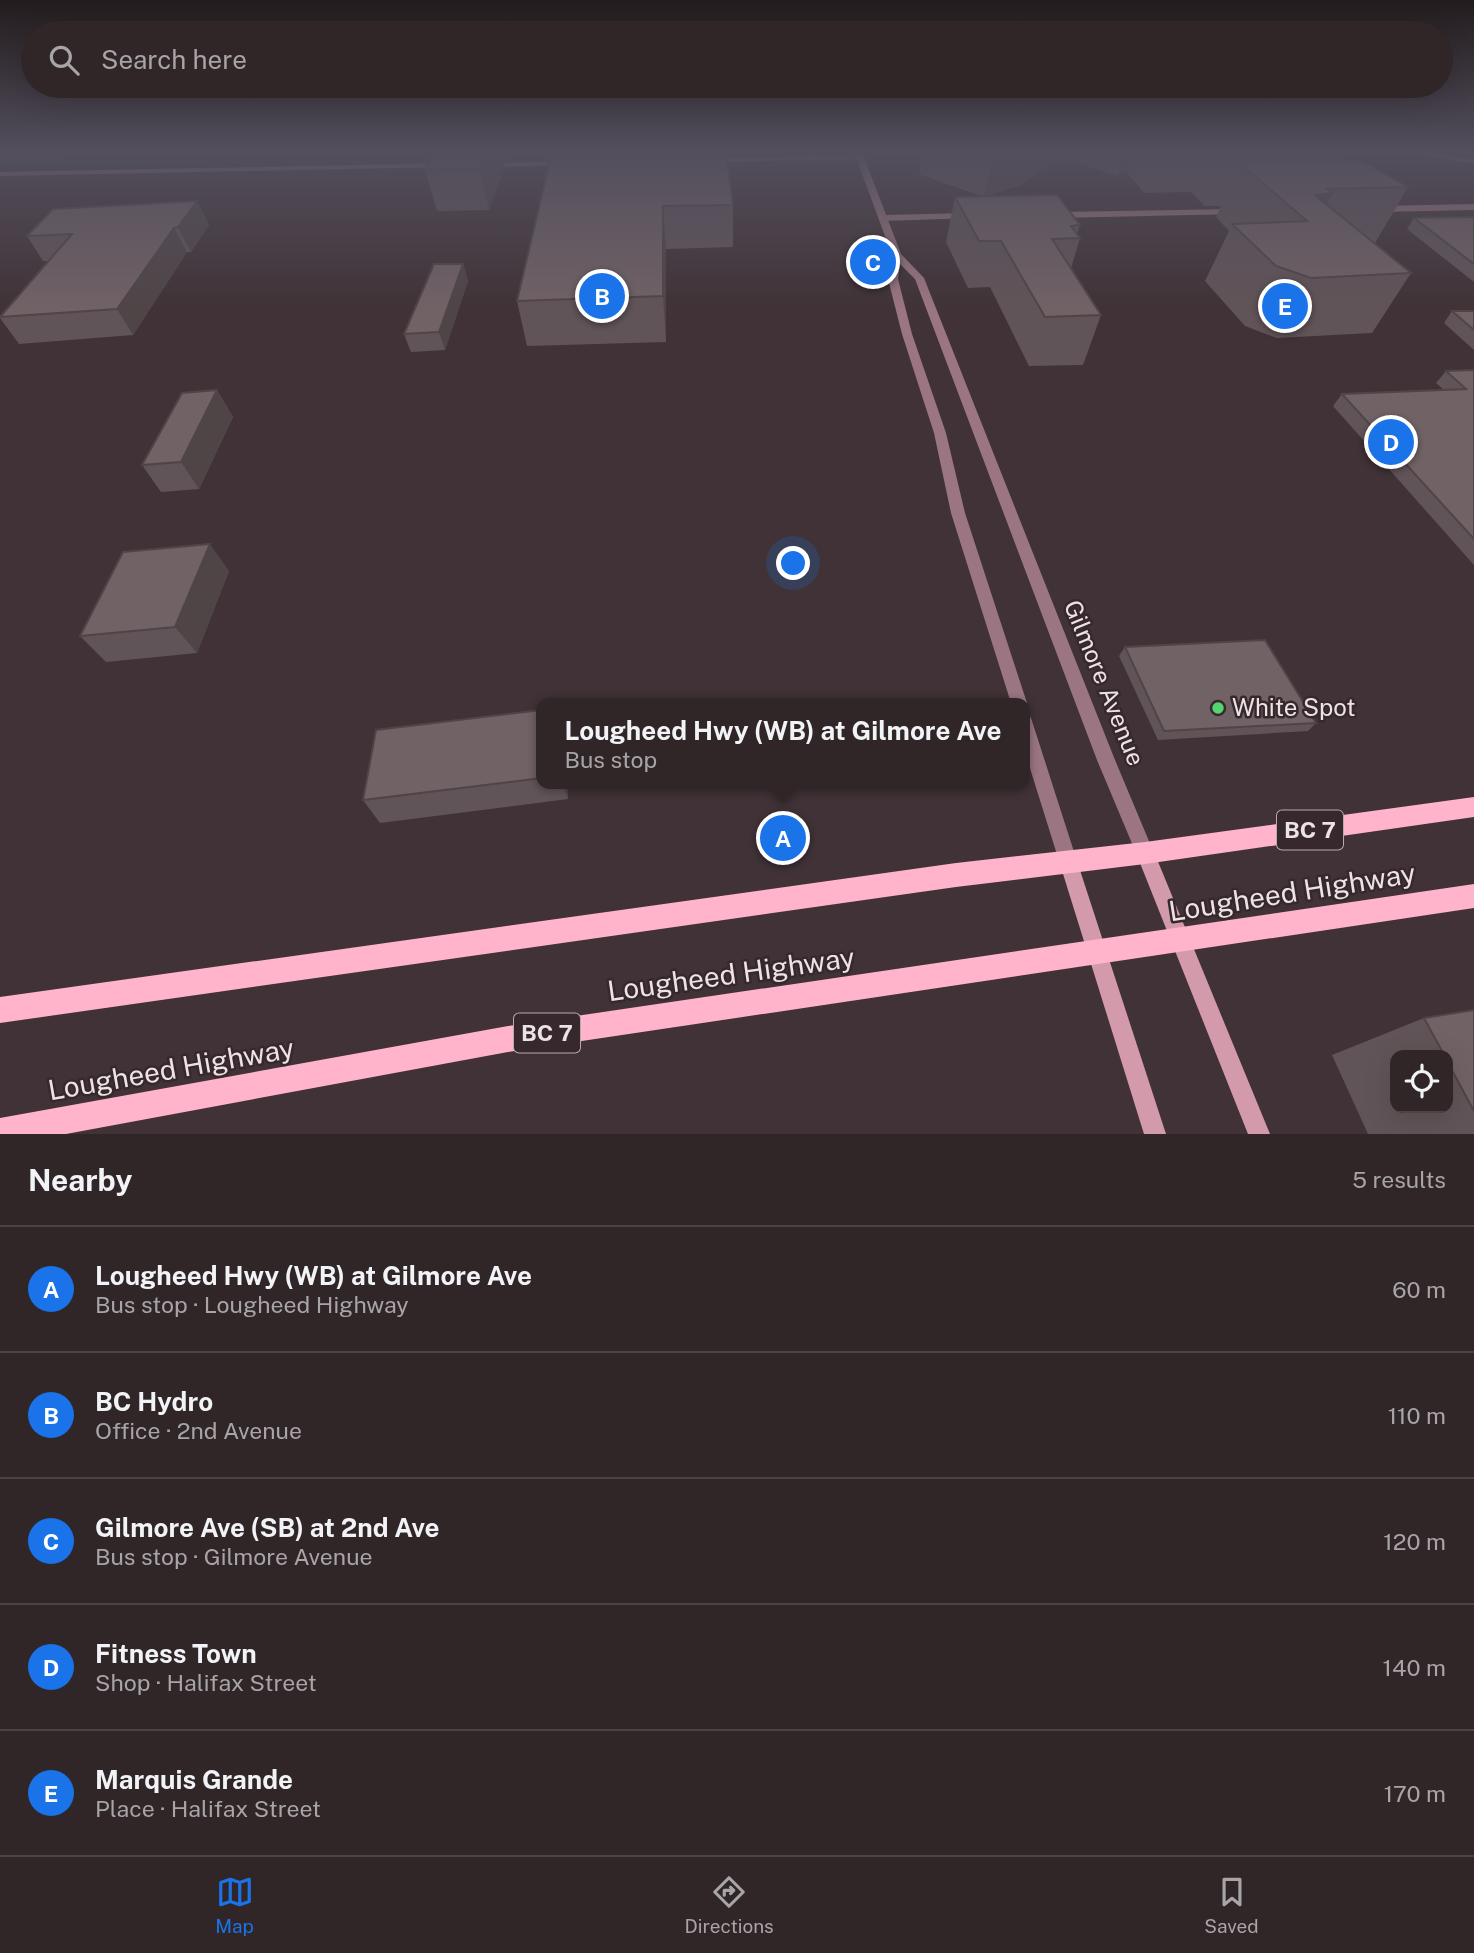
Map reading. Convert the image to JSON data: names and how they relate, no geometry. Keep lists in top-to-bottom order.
{
  "streets": {
    "main road": ["Gilmore Avenue", "BC 7", "Lougheed Highway"]
  },
  "crossings": [
    ["Gilmore Avenue", "BC 7"],
    ["Gilmore Avenue", "Lougheed Highway"]
  ],
  "places": ["White Spot"],
  "page": {
    "search": "Search here",
    "pins": [
      "C",
      "B",
      "E",
      "D",
      "A"
    ],
    "popup": ["Lougheed Hwy (WB) at Gilmore Ave", "Bus stop"],
    "heading": ["Nearby", "5 results"],
    "list": [
      {
        "mark": "A",
        "name": "Lougheed Hwy (WB) at Gilmore Ave",
        "note": "Bus stop · Lougheed Highway",
        "value": "60 m"
      },
      {
        "mark": "B",
        "name": "BC Hydro",
        "note": "Office · 2nd Avenue",
        "value": "110 m"
      },
      {
        "mark": "C",
        "name": "Gilmore Ave (SB) at 2nd Ave",
        "note": "Bus stop · Gilmore Avenue",
        "value": "120 m"
      },
      {
        "mark": "D",
        "name": "Fitness Town",
        "note": "Shop · Halifax Street",
        "value": "140 m"
      },
      {
        "mark": "E",
        "name": "Marquis Grande",
        "note": "Place · Halifax Street",
        "value": "170 m"
      }
    ],
    "nav": ["Map", "Directions", "Saved"]
  }
}
